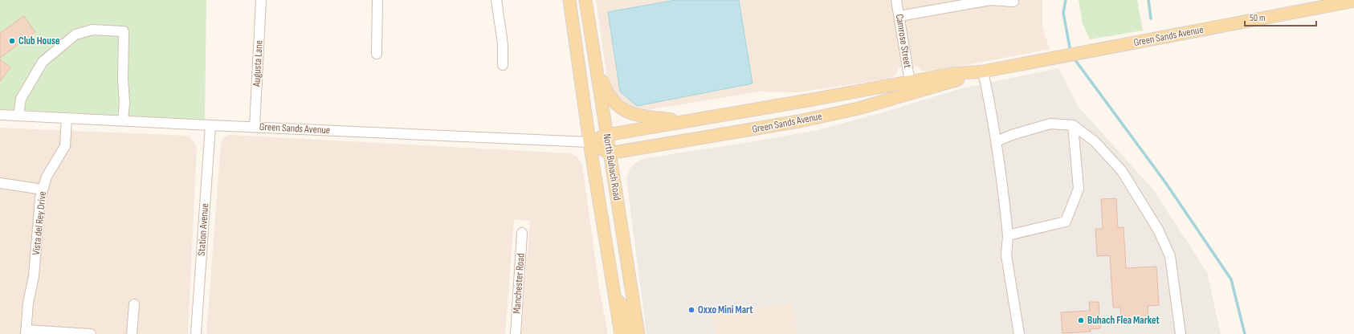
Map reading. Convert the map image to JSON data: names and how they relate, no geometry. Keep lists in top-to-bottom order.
{
  "streets": {
    "main road": ["Green Sands Avenue", "North Buhach Road"],
    "street": [
      "Camrose Street",
      "Augusta Lane",
      "Vista del Rey Drive",
      "Station Avenue",
      "Manchester Road"
    ]
  },
  "crossings": [
    ["Green Sands Avenue", "Camrose Street"],
    ["Green Sands Avenue", "Augusta Lane"],
    ["Green Sands Avenue", "North Buhach Road"],
    ["Green Sands Avenue", "Vista del Rey Drive"],
    ["Green Sands Avenue", "Station Avenue"]
  ],
  "places": ["Club House", "Oxxo Mini Mart", "Buhach Flea Market"],
  "scale_bar": "50 m"
}
